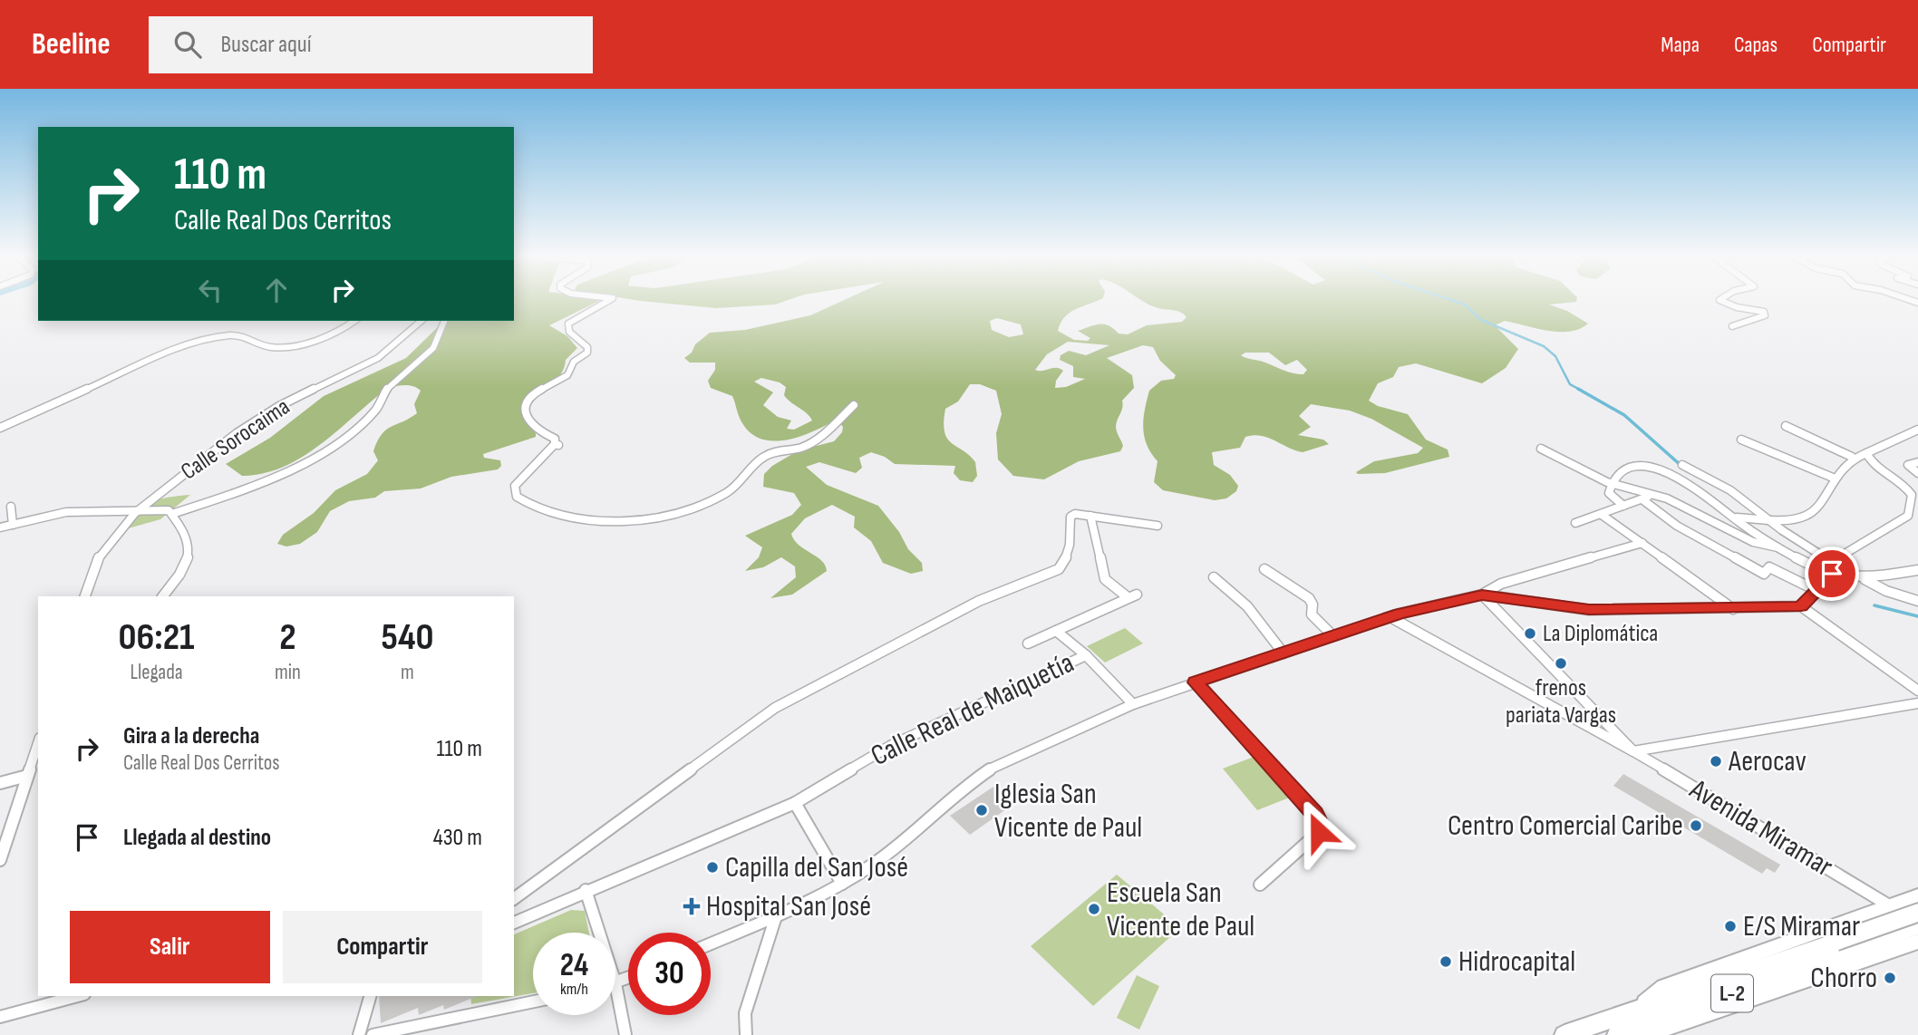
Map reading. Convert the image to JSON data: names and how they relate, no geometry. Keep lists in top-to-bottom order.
{
  "streets": {
    "main road": ["L-2"],
    "street": ["Calle Sorocaima", "Calle Real de Maiquetía", "Avenida Miramar"]
  },
  "crossings": [
    ["Avenida Miramar", "L-2"]
  ],
  "places": {
    "other": [
      "La Diplomática",
      "frenos pariata Vargas",
      "Aerocav",
      "Iglesia San Vicente de Paul",
      "Centro Comercial Caribe",
      "Capilla del San José",
      "Escuela San Vicente de Paul",
      "E/S Miramar",
      "Hidrocapital",
      "Chorro"
    ],
    "health": ["Hospital San José"]
  },
  "page": {
    "header": "Beeline",
    "search": "Buscar aquí",
    "nav": ["Mapa", "Capas", "Compartir"],
    "turn": ["110 m", "Calle Real Dos Cerritos"],
    "eta": [
      "06:21",
      "Llegada",
      "2",
      "min",
      "540",
      "m"
    ],
    "list": [
      {
        "name": "Gira a la derecha",
        "note": "Calle Real Dos Cerritos",
        "value": "110 m"
      },
      {
        "name": "Llegada al destino",
        "value": "430 m"
      }
    ],
    "buttons": ["Salir", "Compartir"],
    "speed": "24 km/h",
    "limit": "30"
  }
}
